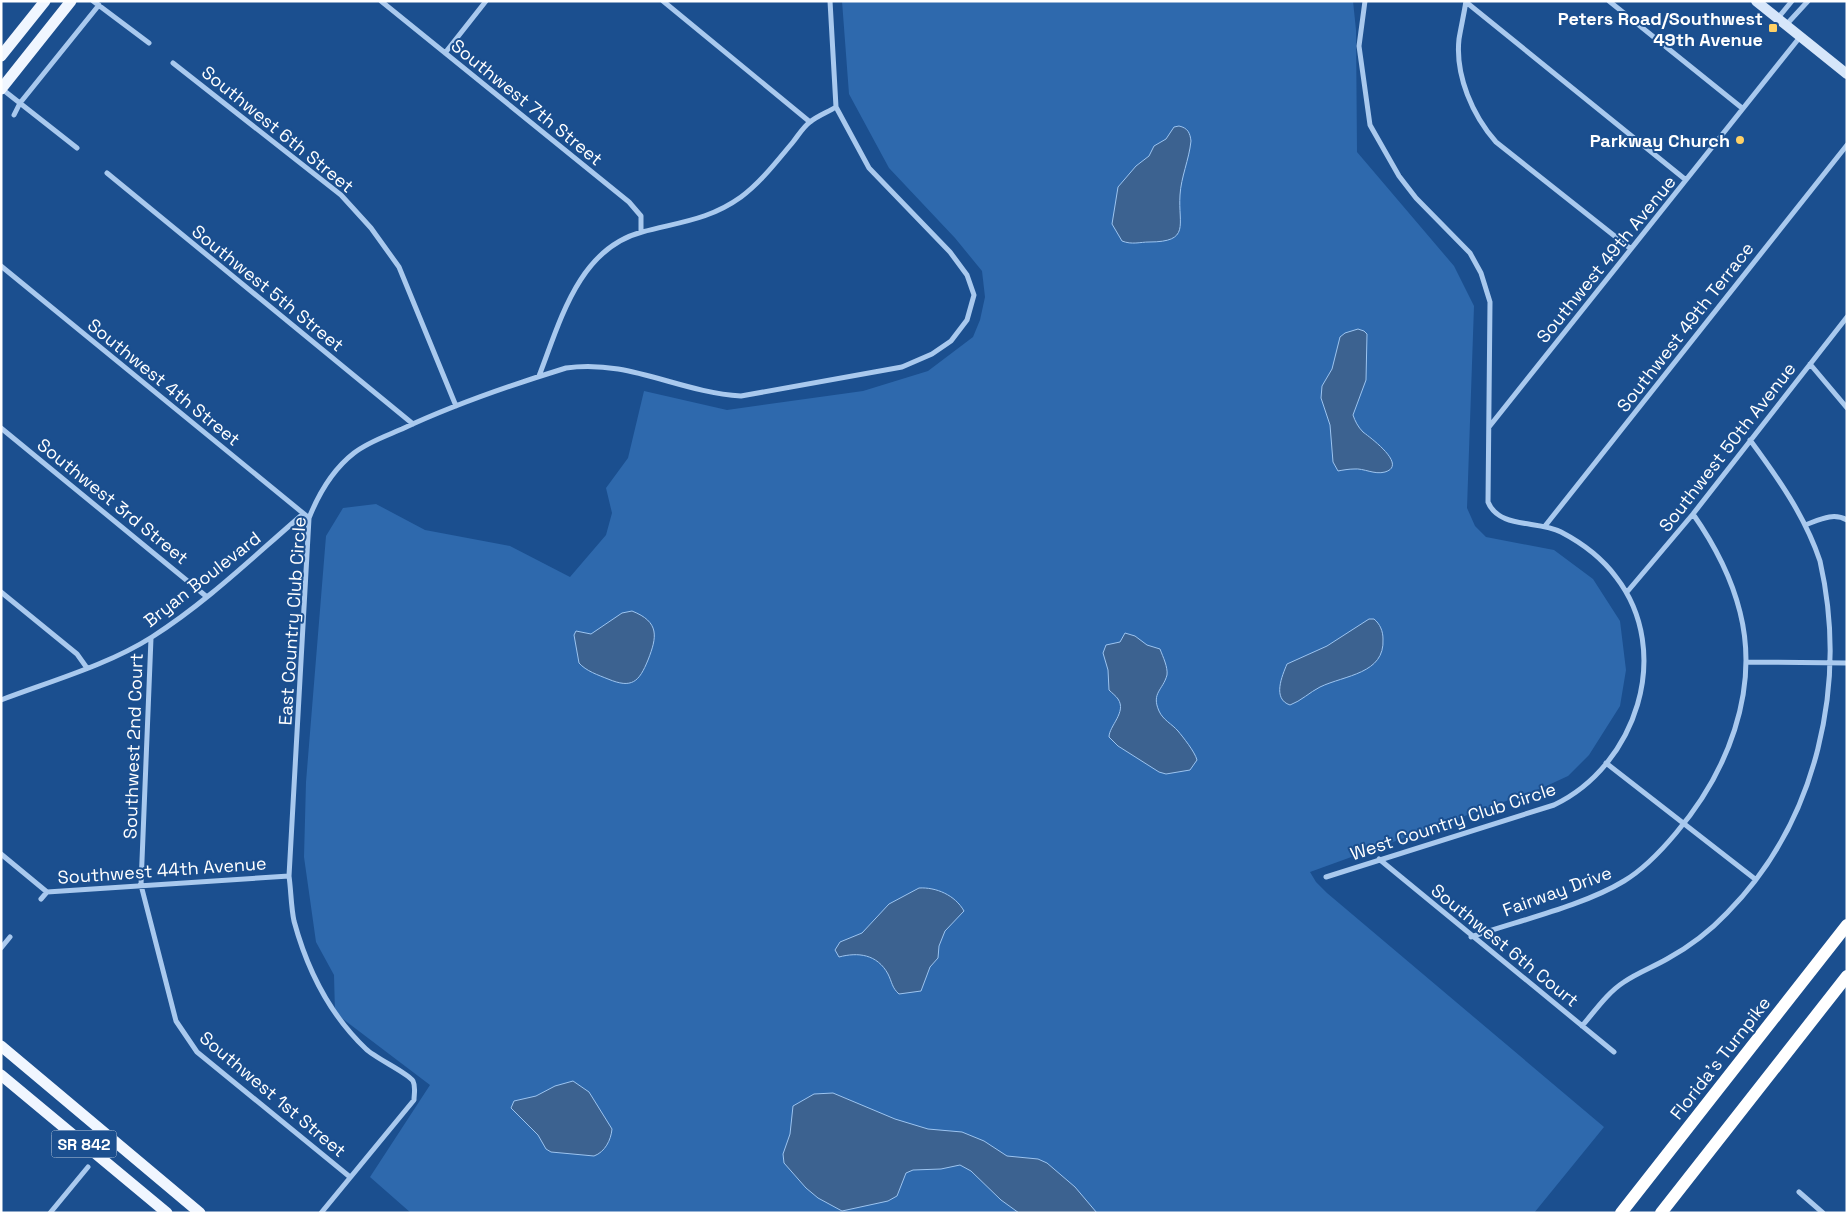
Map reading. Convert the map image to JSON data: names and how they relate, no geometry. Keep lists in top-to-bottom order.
{
  "streets": {
    "highway": ["Florida's Turnpike"],
    "main road": ["SR 842"],
    "street": [
      "Southwest 7th Street",
      "Southwest 6th Street",
      "Southwest 49th Avenue",
      "Southwest 5th Street",
      "Southwest 49th Terrace",
      "Southwest 4th Street",
      "Southwest 50th Avenue",
      "Southwest 3rd Street",
      "Bryan Boulevard",
      "East Country Club Circle",
      "Southwest 2nd Court",
      "West Country Club Circle",
      "Southwest 44th Avenue",
      "Fairway Drive",
      "Southwest 6th Court",
      "Southwest 1st Street"
    ]
  },
  "crossings": [
    ["Southwest 6th Street", "East Country Club Circle"],
    ["Southwest 49th Avenue", "West Country Club Circle"],
    ["Southwest 5th Street", "East Country Club Circle"],
    ["Southwest 49th Terrace", "West Country Club Circle"],
    ["Southwest 4th Street", "Bryan Boulevard"],
    ["Southwest 4th Street", "East Country Club Circle"],
    ["Southwest 50th Avenue", "West Country Club Circle"],
    ["Southwest 50th Avenue", "Fairway Drive"],
    ["Southwest 3rd Street", "Bryan Boulevard"],
    ["Bryan Boulevard", "Southwest 2nd Court"],
    ["East Country Club Circle", "Southwest 44th Avenue"],
    ["East Country Club Circle", "Southwest 1st Street"],
    ["Southwest 2nd Court", "Southwest 44th Avenue"],
    ["Southwest 2nd Court", "Southwest 1st Street"],
    ["West Country Club Circle", "Southwest 6th Court"],
    ["Southwest 44th Avenue", "Southwest 1st Street"],
    ["Fairway Drive", "Southwest 6th Court"]
  ],
  "places": {
    "transit": ["Peters Road/Southwest 49th Avenue"],
    "other": ["Parkway Church"]
  }
}
